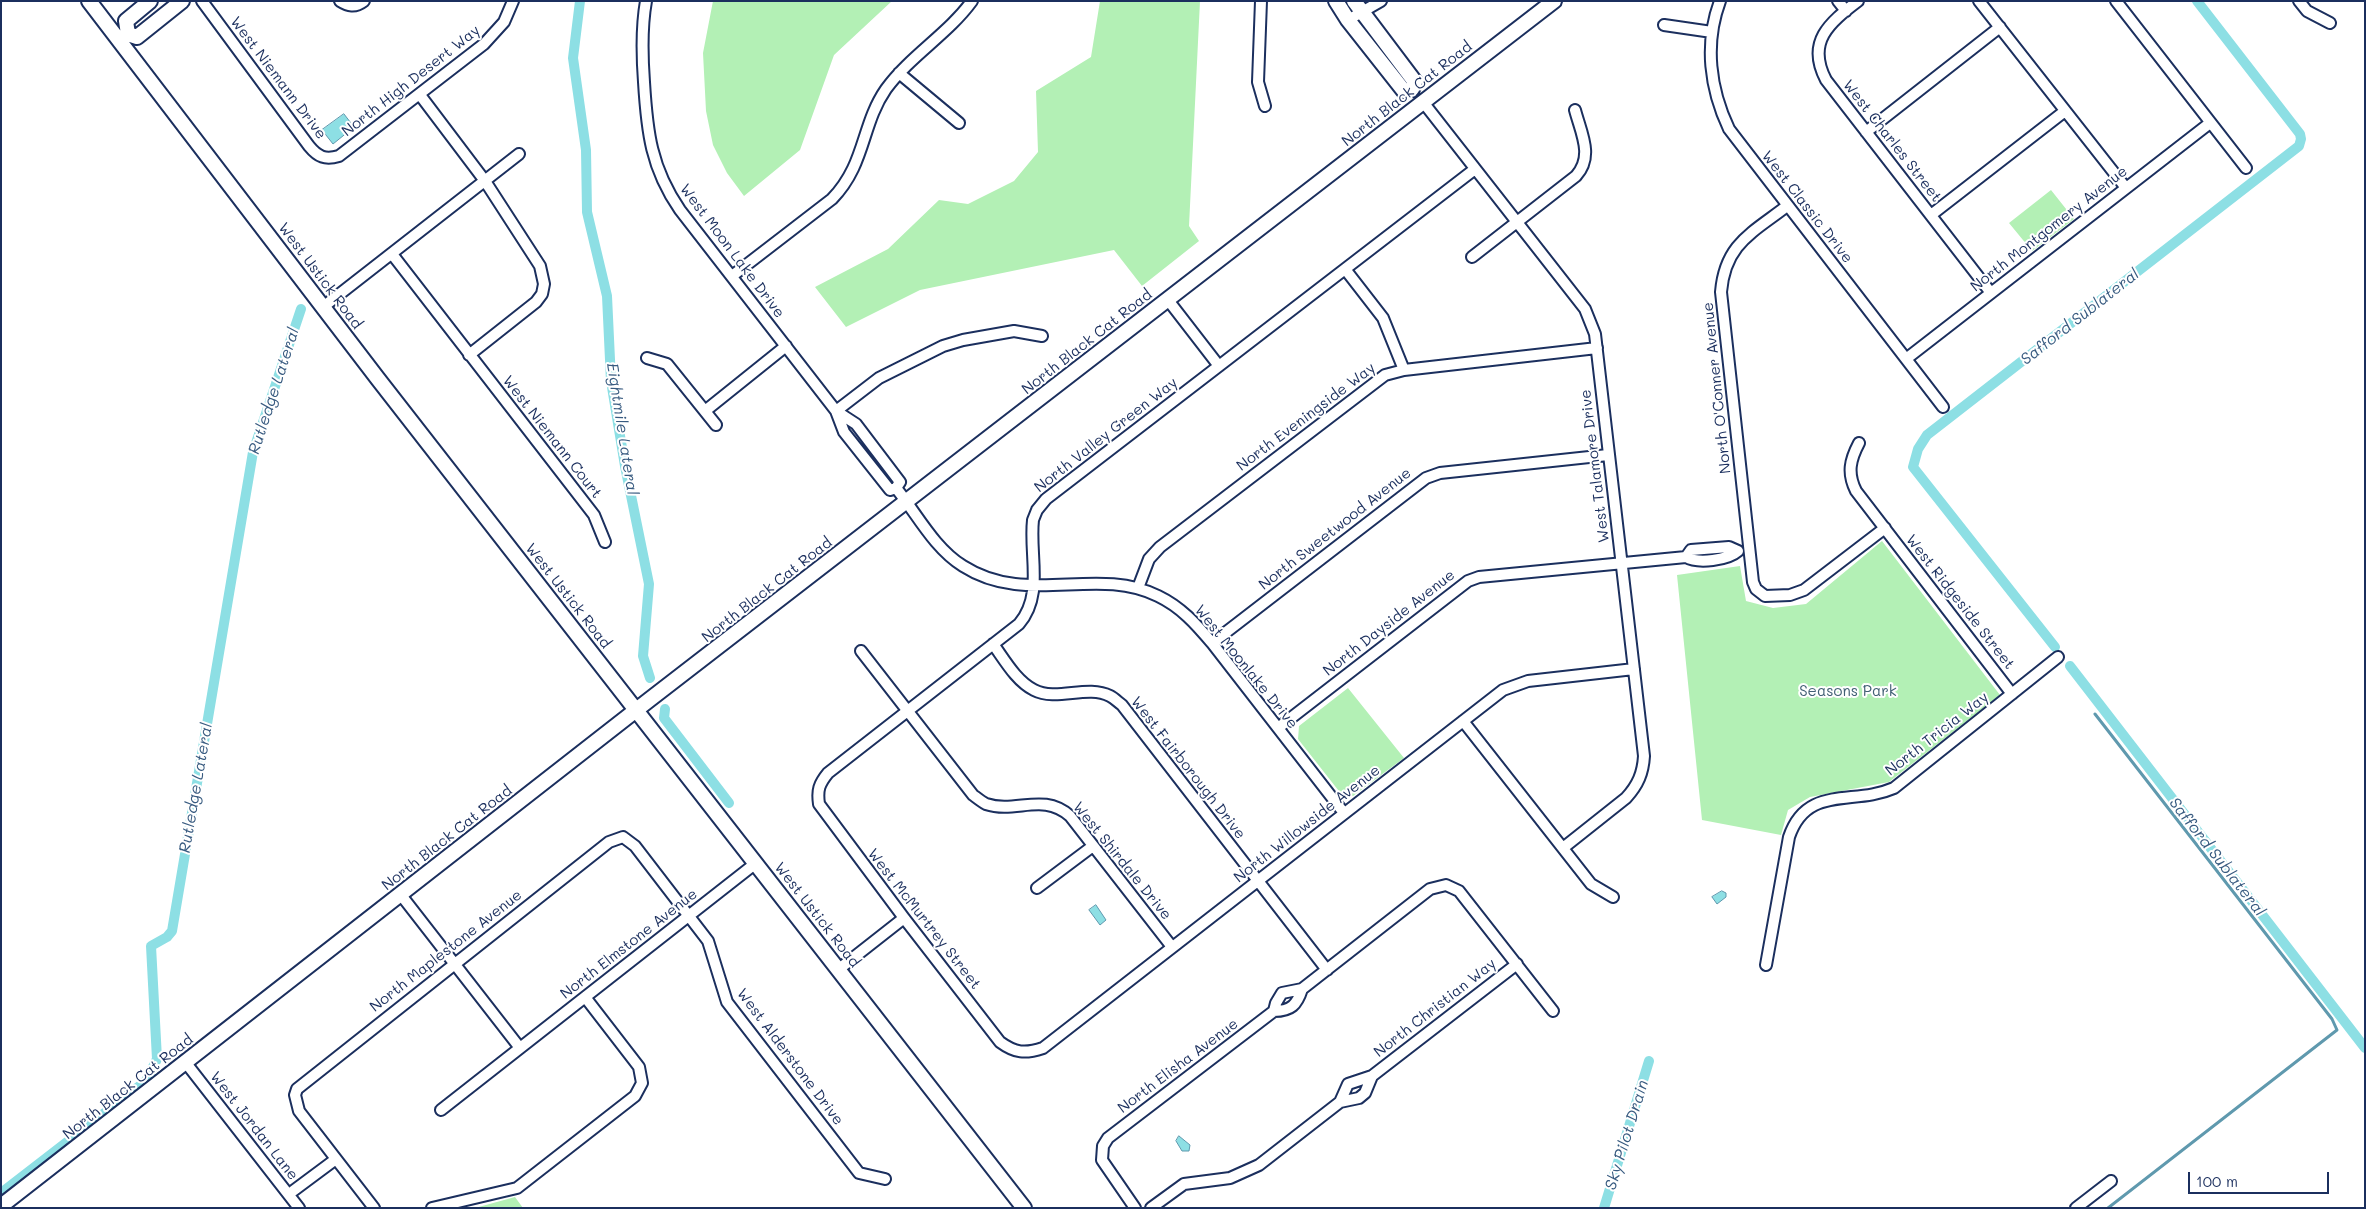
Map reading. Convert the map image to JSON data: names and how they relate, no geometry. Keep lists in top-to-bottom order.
{
  "streets": {
    "main road": ["North Black Cat Road", "West Ustick Road"],
    "street": [
      "West Niemann Drive",
      "North High Desert Way",
      "West Charles Street",
      "West Classic Drive",
      "North Montgomery Avenue",
      "West Moon Lake Drive",
      "North O'Conner Avenue",
      "North Eveningside Way",
      "North Valley Green Way",
      "West Niemann Court",
      "West Talamore Drive",
      "North Sweetwood Avenue",
      "West Ridgeside Street",
      "North Dayside Avenue",
      "West Moonlake Drive",
      "North Tricia Way",
      "West Fairborough Drive",
      "North Willowside Avenue",
      "West Shirdale Drive",
      "West McMurtrey Street",
      "North Elmstone Avenue",
      "North Maplestone Avenue",
      "North Christian Way",
      "West Alderstone Drive",
      "North Elisha Avenue",
      "West Jordan Lane"
    ]
  },
  "crossings": [
    ["West Niemann Drive", "North High Desert Way"],
    ["North Black Cat Road", "West Ustick Road"],
    ["North Black Cat Road", "West Talamore Drive"],
    ["North Black Cat Road", "West Moonlake Drive"],
    ["North Black Cat Road", "West Jordan Lane"],
    ["West Charles Street", "North Montgomery Avenue"],
    ["West Classic Drive", "North Montgomery Avenue"],
    ["West Classic Drive", "North O'Conner Avenue"],
    ["West Moon Lake Drive", "West Moonlake Drive"],
    ["West Ustick Road", "North Elmstone Avenue"],
    ["North O'Conner Avenue", "West Ridgeside Street"],
    ["North O'Conner Avenue", "North Dayside Avenue"],
    ["North Eveningside Way", "West Talamore Drive"],
    ["North Eveningside Way", "West Moonlake Drive"],
    ["North Valley Green Way", "West Talamore Drive"],
    ["North Valley Green Way", "West Moonlake Drive"],
    ["North Valley Green Way", "West Fairborough Drive"],
    ["North Valley Green Way", "West Shirdale Drive"],
    ["North Valley Green Way", "West McMurtrey Street"],
    ["West Talamore Drive", "North Sweetwood Avenue"],
    ["West Talamore Drive", "North Dayside Avenue"],
    ["West Talamore Drive", "North Willowside Avenue"],
    ["North Sweetwood Avenue", "West Moonlake Drive"],
    ["West Ridgeside Street", "North Tricia Way"],
    ["North Dayside Avenue", "West Moonlake Drive"],
    ["West Moonlake Drive", "North Willowside Avenue"],
    ["West Fairborough Drive", "North Willowside Avenue"],
    ["West Fairborough Drive", "North Elisha Avenue"],
    ["North Willowside Avenue", "West Shirdale Drive"],
    ["North Willowside Avenue", "West McMurtrey Street"],
    ["North Elmstone Avenue", "West Alderstone Drive"],
    ["North Maplestone Avenue", "West Alderstone Drive"],
    ["North Christian Way", "North Elisha Avenue"]
  ],
  "water": [
    "Safford Sublateral",
    "Rutledge Lateral",
    "Eightmile Lateral",
    "Sky Pilot Drain"
  ],
  "parks": ["Seasons Park"],
  "scale_bar": "100 m"
}
